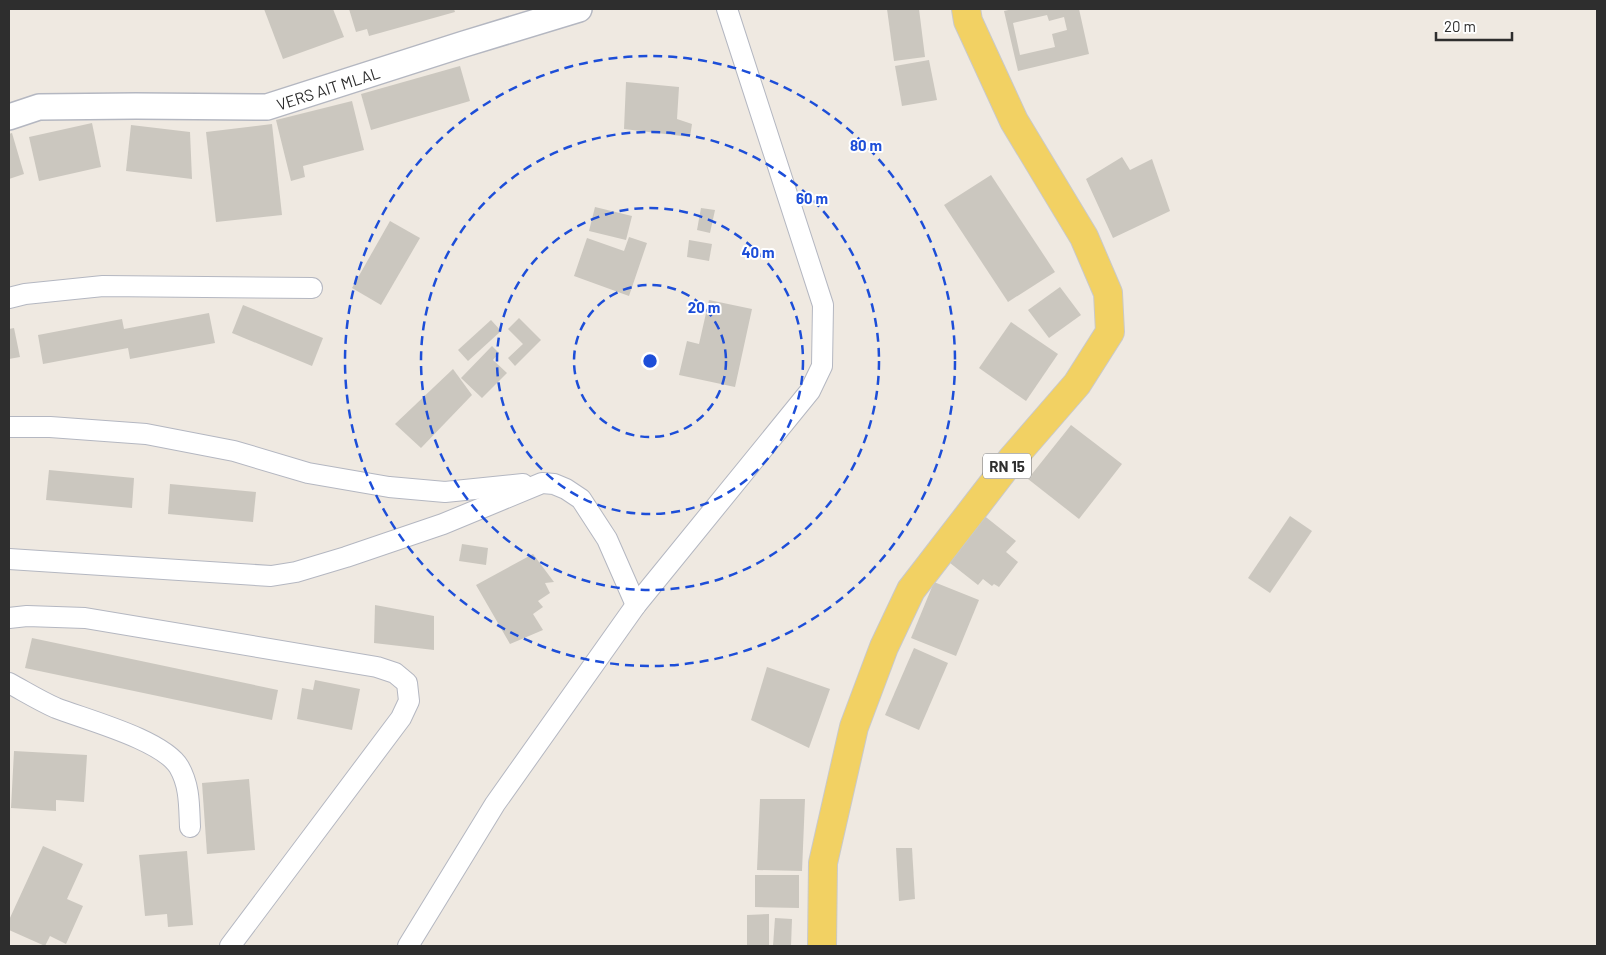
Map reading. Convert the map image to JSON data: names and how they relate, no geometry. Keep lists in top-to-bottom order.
{
  "streets": {
    "main road": ["RN 15"],
    "street": ["VERS AIT MLAL"]
  },
  "scale_bar": "20 m",
  "rings": [
    "80 m",
    "60 m",
    "40 m",
    "20 m"
  ]
}
